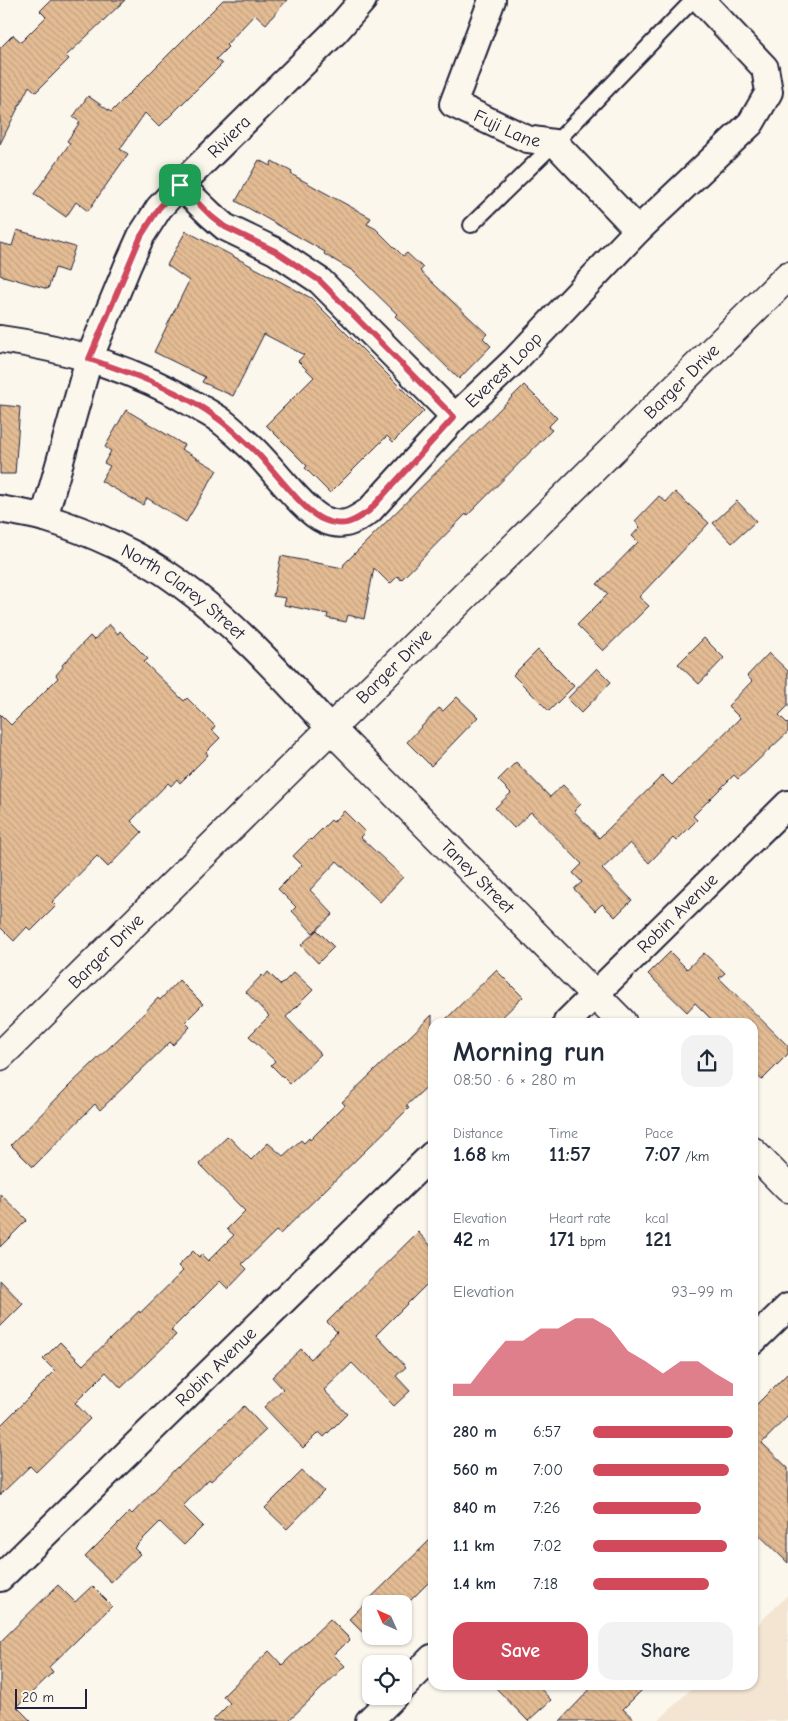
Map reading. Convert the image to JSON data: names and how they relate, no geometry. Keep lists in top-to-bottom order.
{
  "streets": {
    "main road": ["Barger Drive", "Taney Street"],
    "street": [
      "Fuji Lane",
      "Riviera",
      "Everest Loop",
      "North Clarey Street",
      "Robin Avenue"
    ]
  },
  "crossings": [
    ["Fuji Lane", "Everest Loop"],
    ["Riviera", "Everest Loop"],
    ["Riviera", "North Clarey Street"],
    ["Barger Drive", "North Clarey Street"],
    ["Barger Drive", "Taney Street"],
    ["North Clarey Street", "Taney Street"],
    ["Taney Street", "Robin Avenue"]
  ],
  "scale_bar": "20 m",
  "north": "top left",
  "page": {
    "heading": ["Morning run", "08:50 · 6 × 280 m"],
    "stats": [
      ["Distance", "1.68 km"],
      ["Time", "11:57"],
      ["Pace", "7:07 /km"],
      ["Elevation", "42 m"],
      ["Heart rate", "171 bpm"],
      ["kcal", "121"]
    ],
    "chart": ["Elevation", "93–99 m"],
    "list": [
      {
        "name": "280 m",
        "note": "6:57"
      },
      {
        "name": "560 m",
        "note": "7:00"
      },
      {
        "name": "840 m",
        "note": "7:26"
      },
      {
        "name": "1.1 km",
        "note": "7:02"
      },
      {
        "name": "1.4 km",
        "note": "7:18"
      }
    ],
    "buttons": ["Save", "Share"],
    "scale": "20 m"
  }
}
